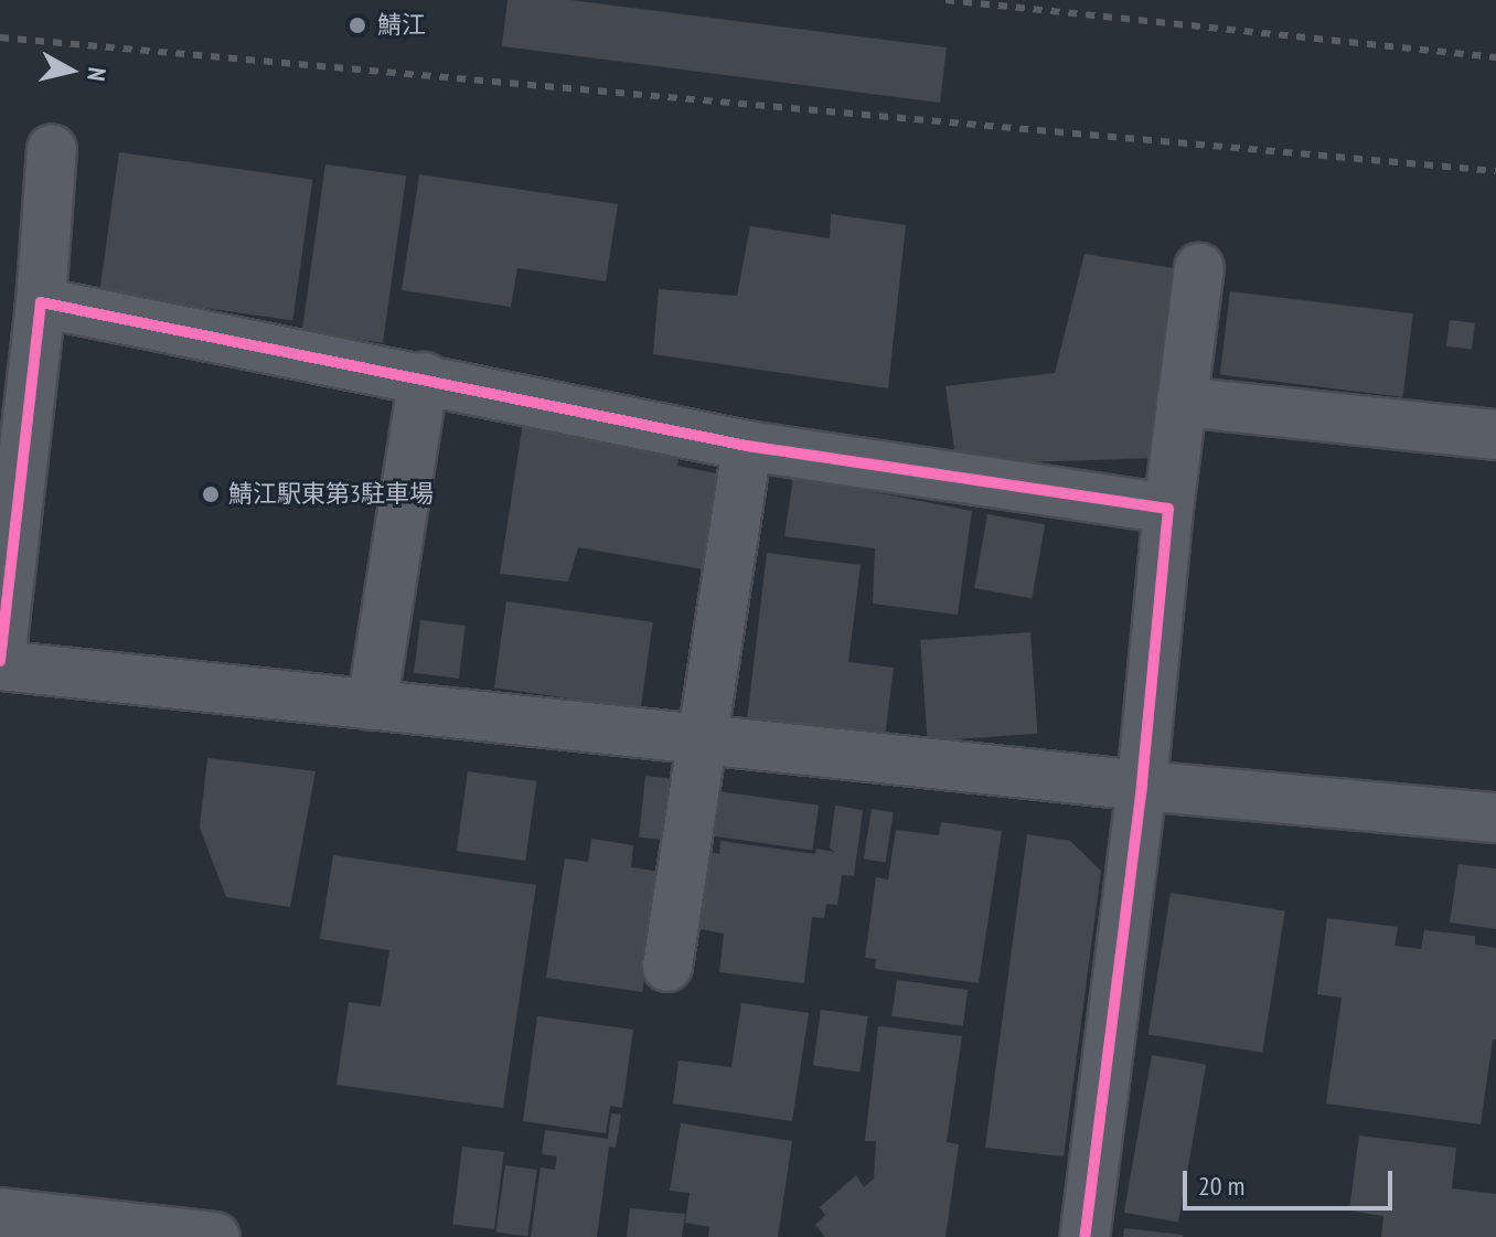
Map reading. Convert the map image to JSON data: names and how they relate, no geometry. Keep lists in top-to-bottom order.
{
  "places": ["鯖江", "鯖江駅東第3駐車場"],
  "scale_bar": "20 m",
  "north": "right"
}
